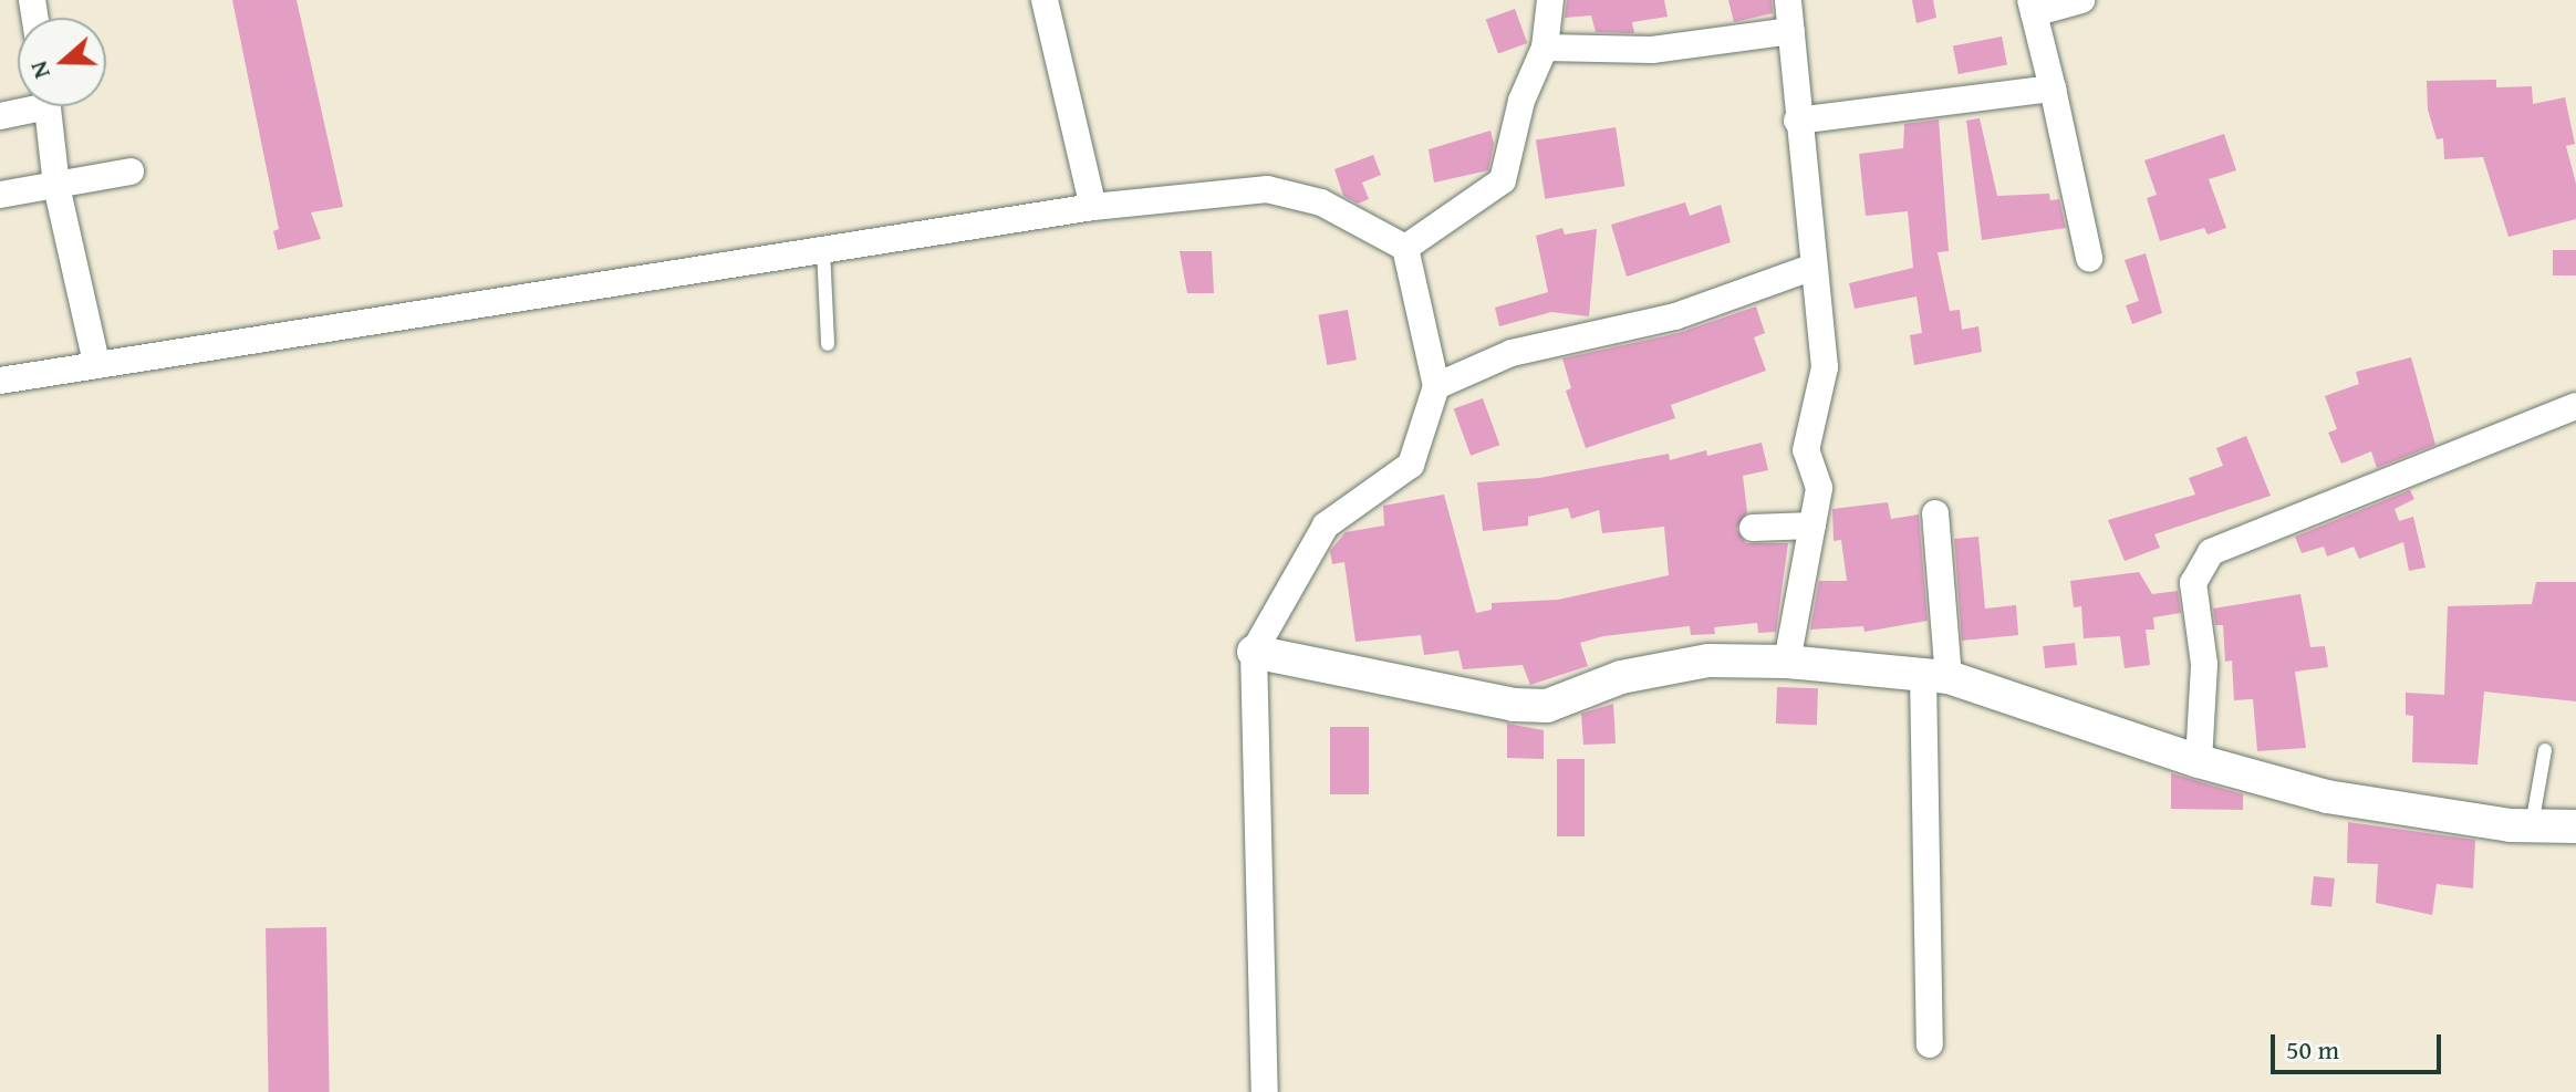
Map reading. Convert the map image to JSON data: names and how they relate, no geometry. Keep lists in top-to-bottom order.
{
  "scale_bar": "50 m",
  "north": "left"
}
